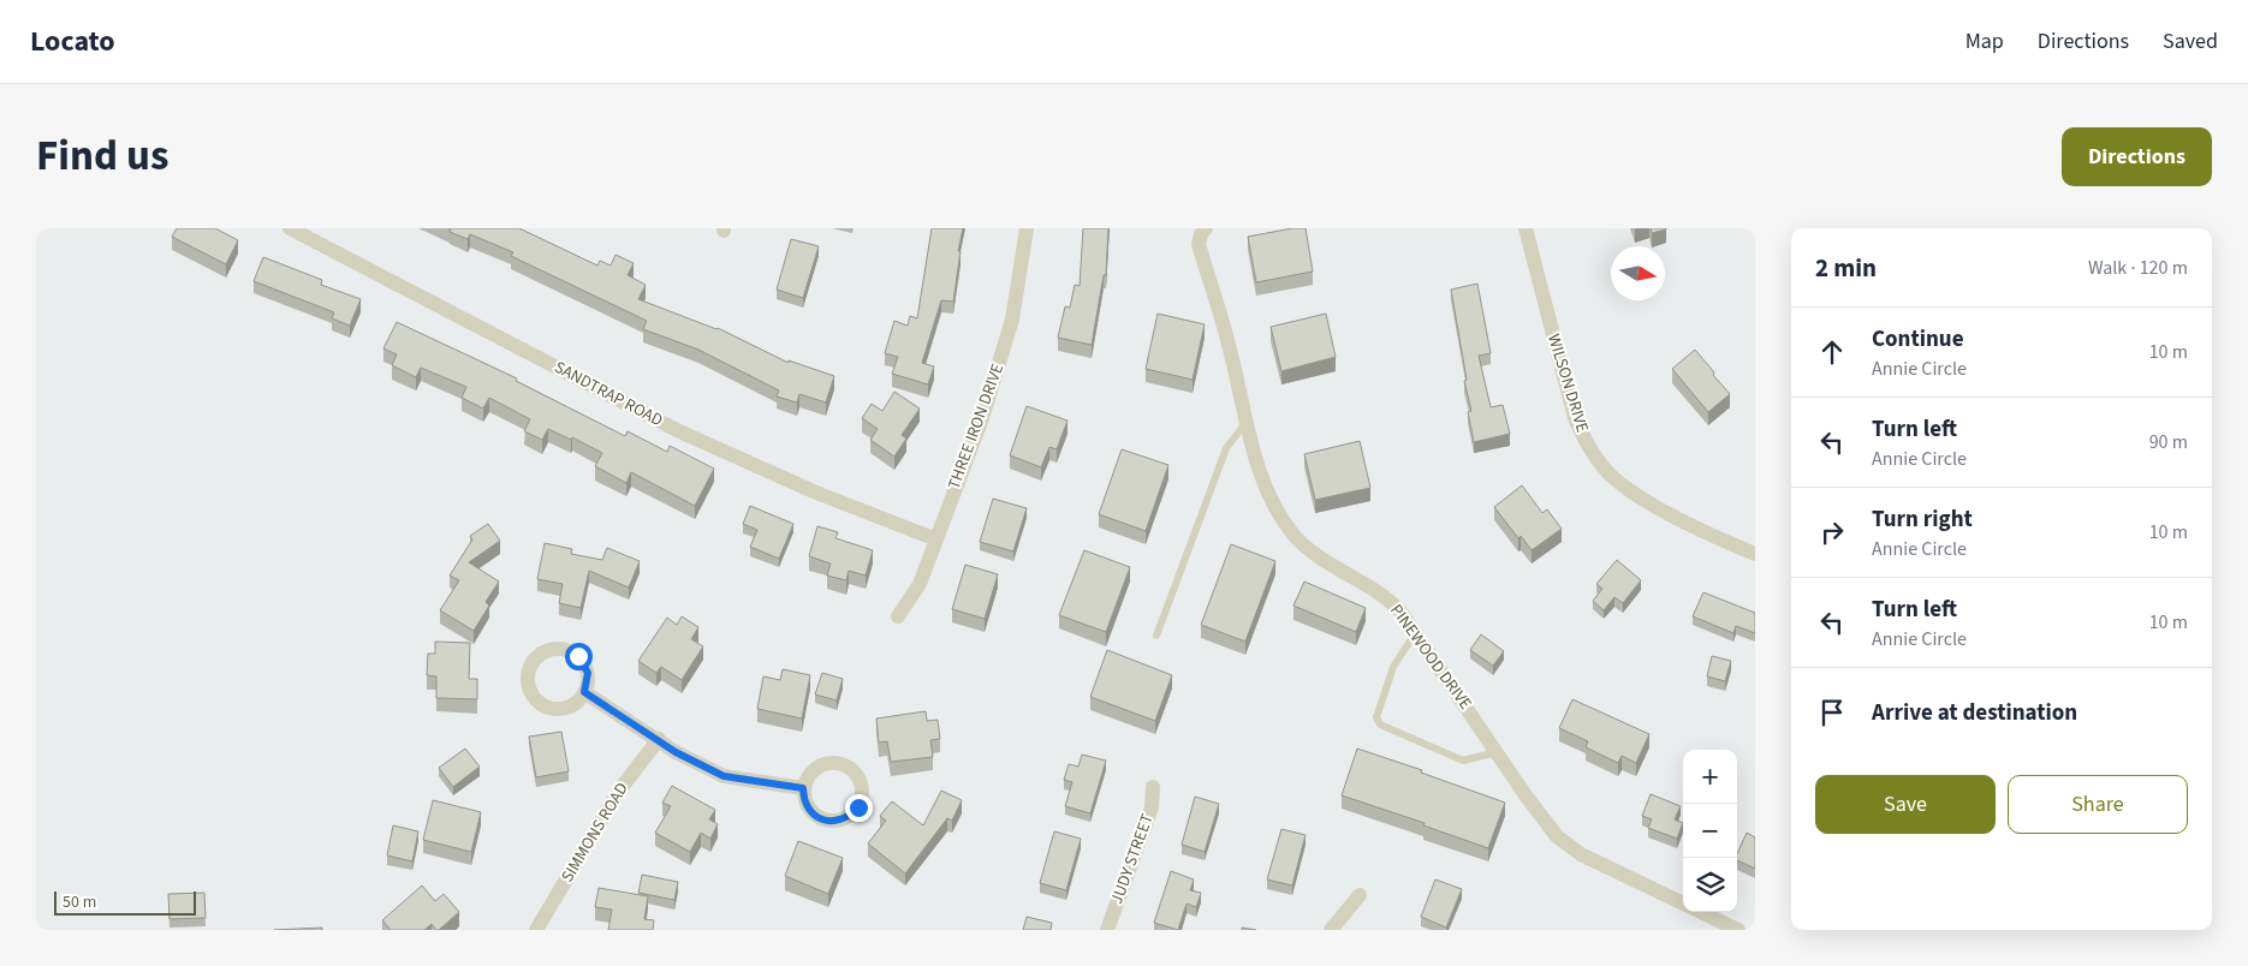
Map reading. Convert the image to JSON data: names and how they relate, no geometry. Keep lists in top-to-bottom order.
{
  "streets": {
    "street": [
      "WILSON DRIVE",
      "SANDTRAP ROAD",
      "THREE IRON DRIVE",
      "PINEWOOD DRIVE",
      "SIMMONS ROAD",
      "JUDY STREET"
    ]
  },
  "crossings": [
    ["SANDTRAP ROAD", "THREE IRON DRIVE"]
  ],
  "scale_bar": "50 m",
  "north": "right",
  "page": {
    "header": "Locato",
    "nav": ["Map", "Directions", "Saved"],
    "title": "Find us",
    "buttons": [
      "Directions",
      ["Save", "Share"]
    ],
    "heading": ["2 min", "Walk · 120 m"],
    "list": [
      ["Continue", "Annie Circle", "10 m"],
      ["Turn left", "Annie Circle", "90 m"],
      ["Turn right", "Annie Circle", "10 m"],
      ["Turn left", "Annie Circle", "10 m"],
      "Arrive at destination"
    ],
    "map_buttons": ["+", "−"],
    "scale": "50 m"
  }
}
